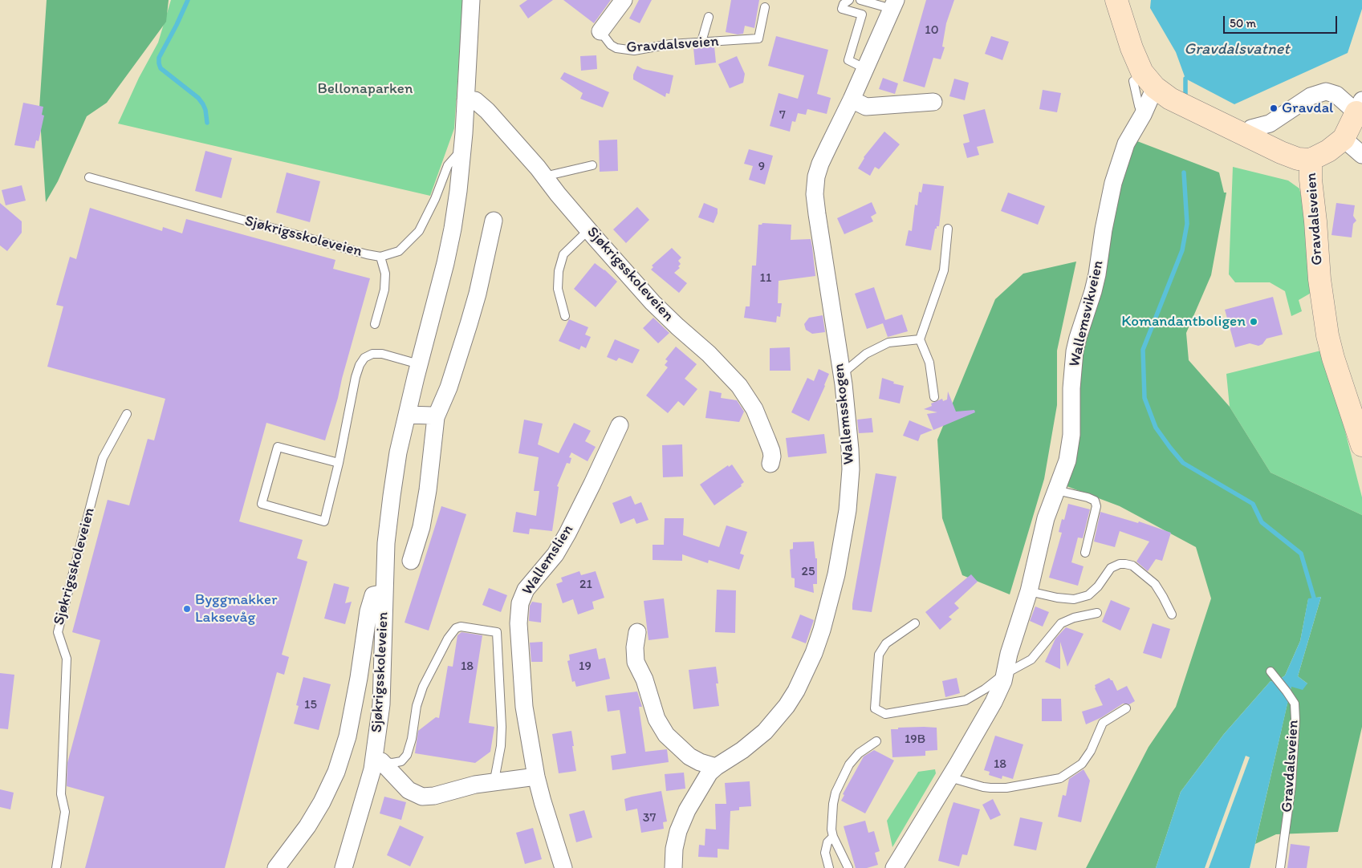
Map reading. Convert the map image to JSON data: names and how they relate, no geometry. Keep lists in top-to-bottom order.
{
  "streets": {
    "main road": ["Gravdalsveien"],
    "street": [
      "Sjøkrigsskoleveien",
      "Wallemsvikveien",
      "Wallemsskogen",
      "Wallemslien"
    ]
  },
  "crossings": [
    ["Gravdalsveien", "Wallemsvikveien"]
  ],
  "water": ["Gravdalsvatnet"],
  "parks": ["Bellonaparken"],
  "places": ["Gravdal", "Komandantboligen", "Byggmakker Laksevåg"],
  "house_numbers": [
    "10",
    "7",
    "9",
    "11",
    "25",
    "21",
    "18",
    "19",
    "15",
    "19B",
    "18",
    "37"
  ],
  "scale_bar": "50 m"
}
